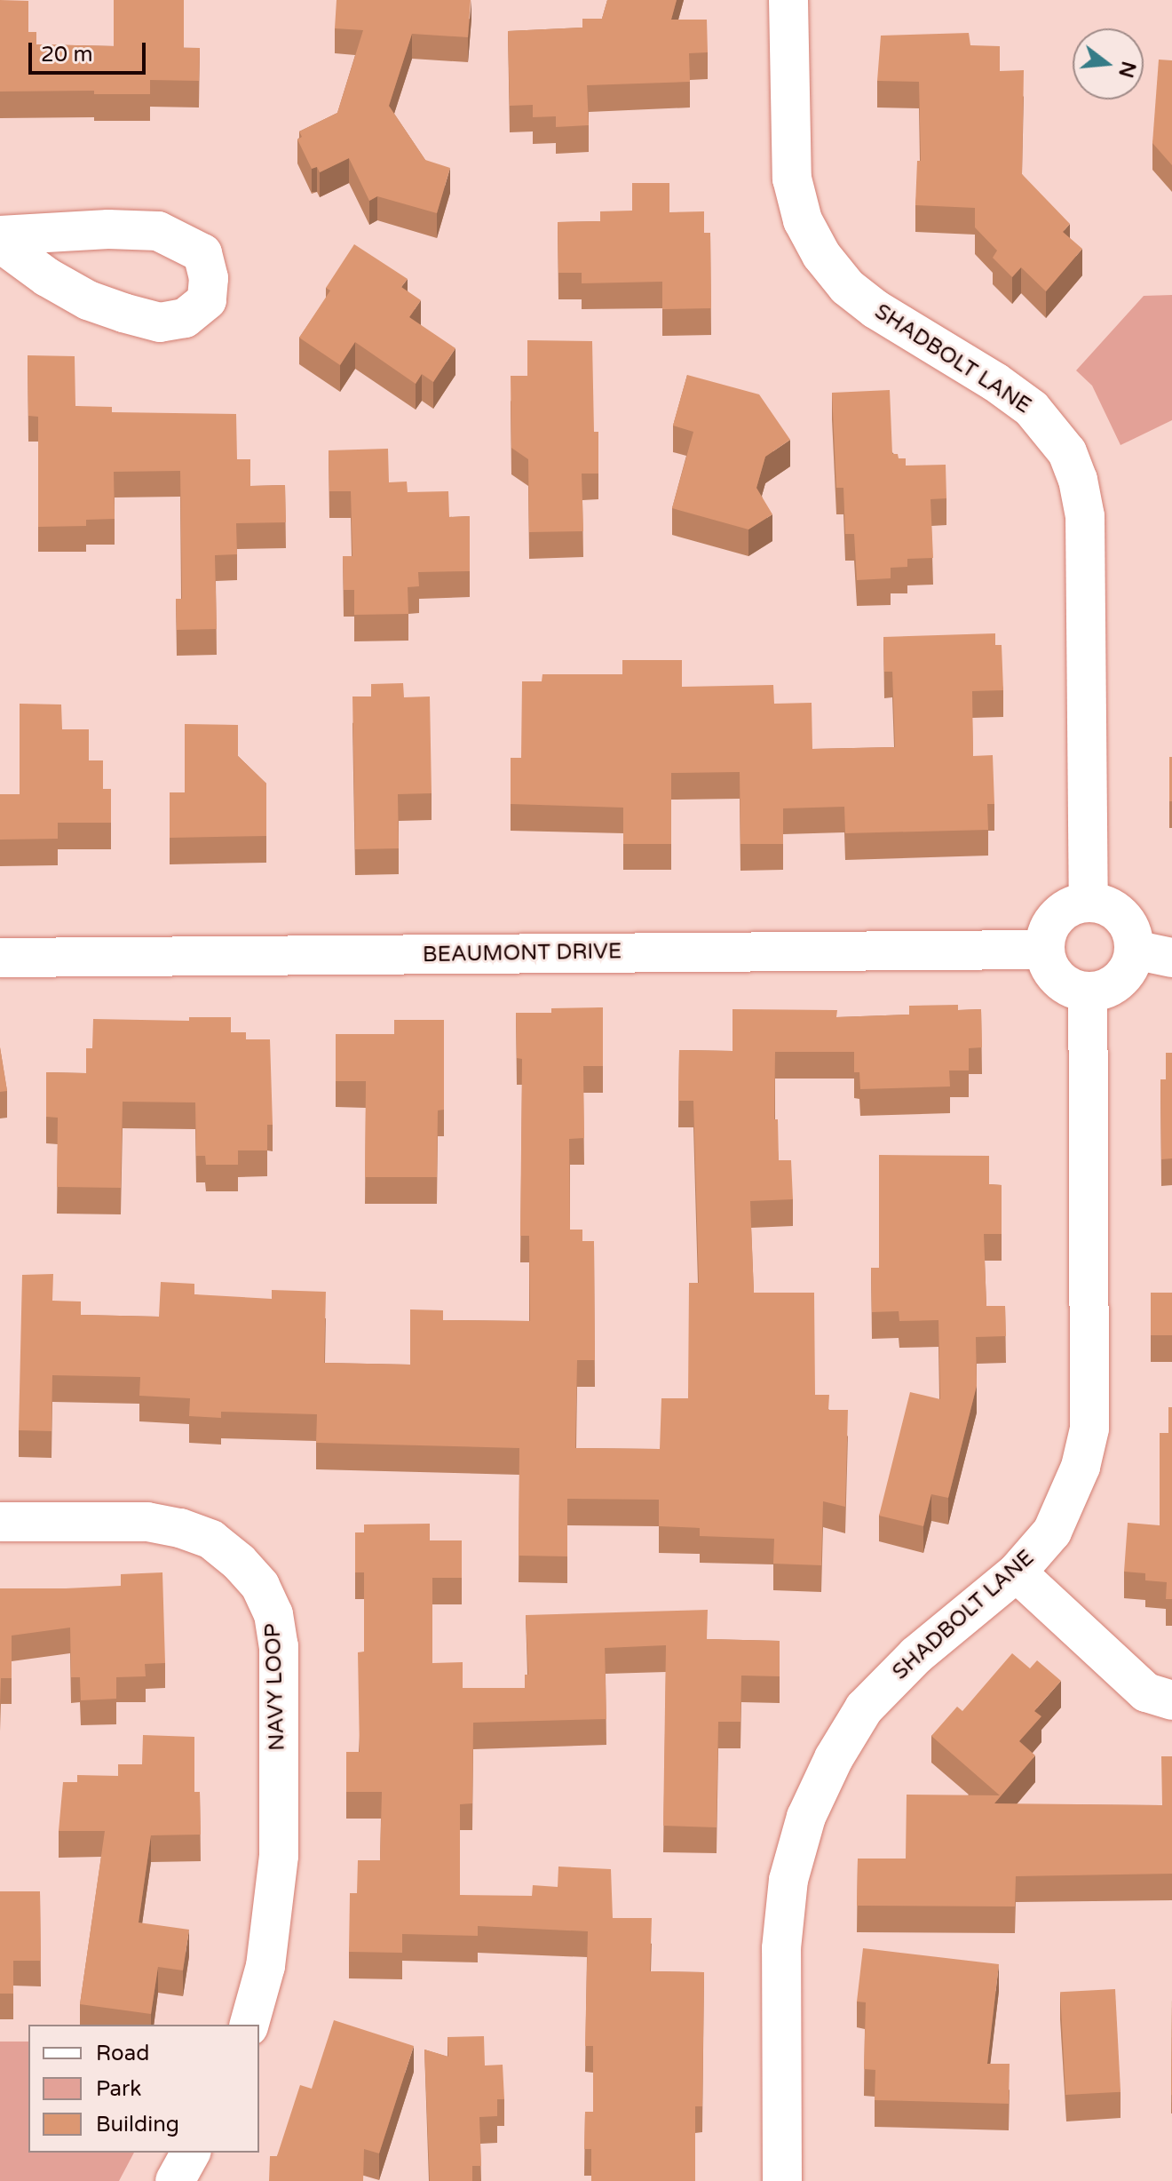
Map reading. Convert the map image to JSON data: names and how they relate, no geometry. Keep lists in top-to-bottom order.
{
  "streets": {
    "street": ["SHADBOLT LANE", "BEAUMONT DRIVE", "NAVY LOOP"]
  },
  "crossings": [
    ["SHADBOLT LANE", "BEAUMONT DRIVE"]
  ],
  "legend": ["Road", "Park", "Building"],
  "scale_bar": "20 m",
  "north": "right"
}
